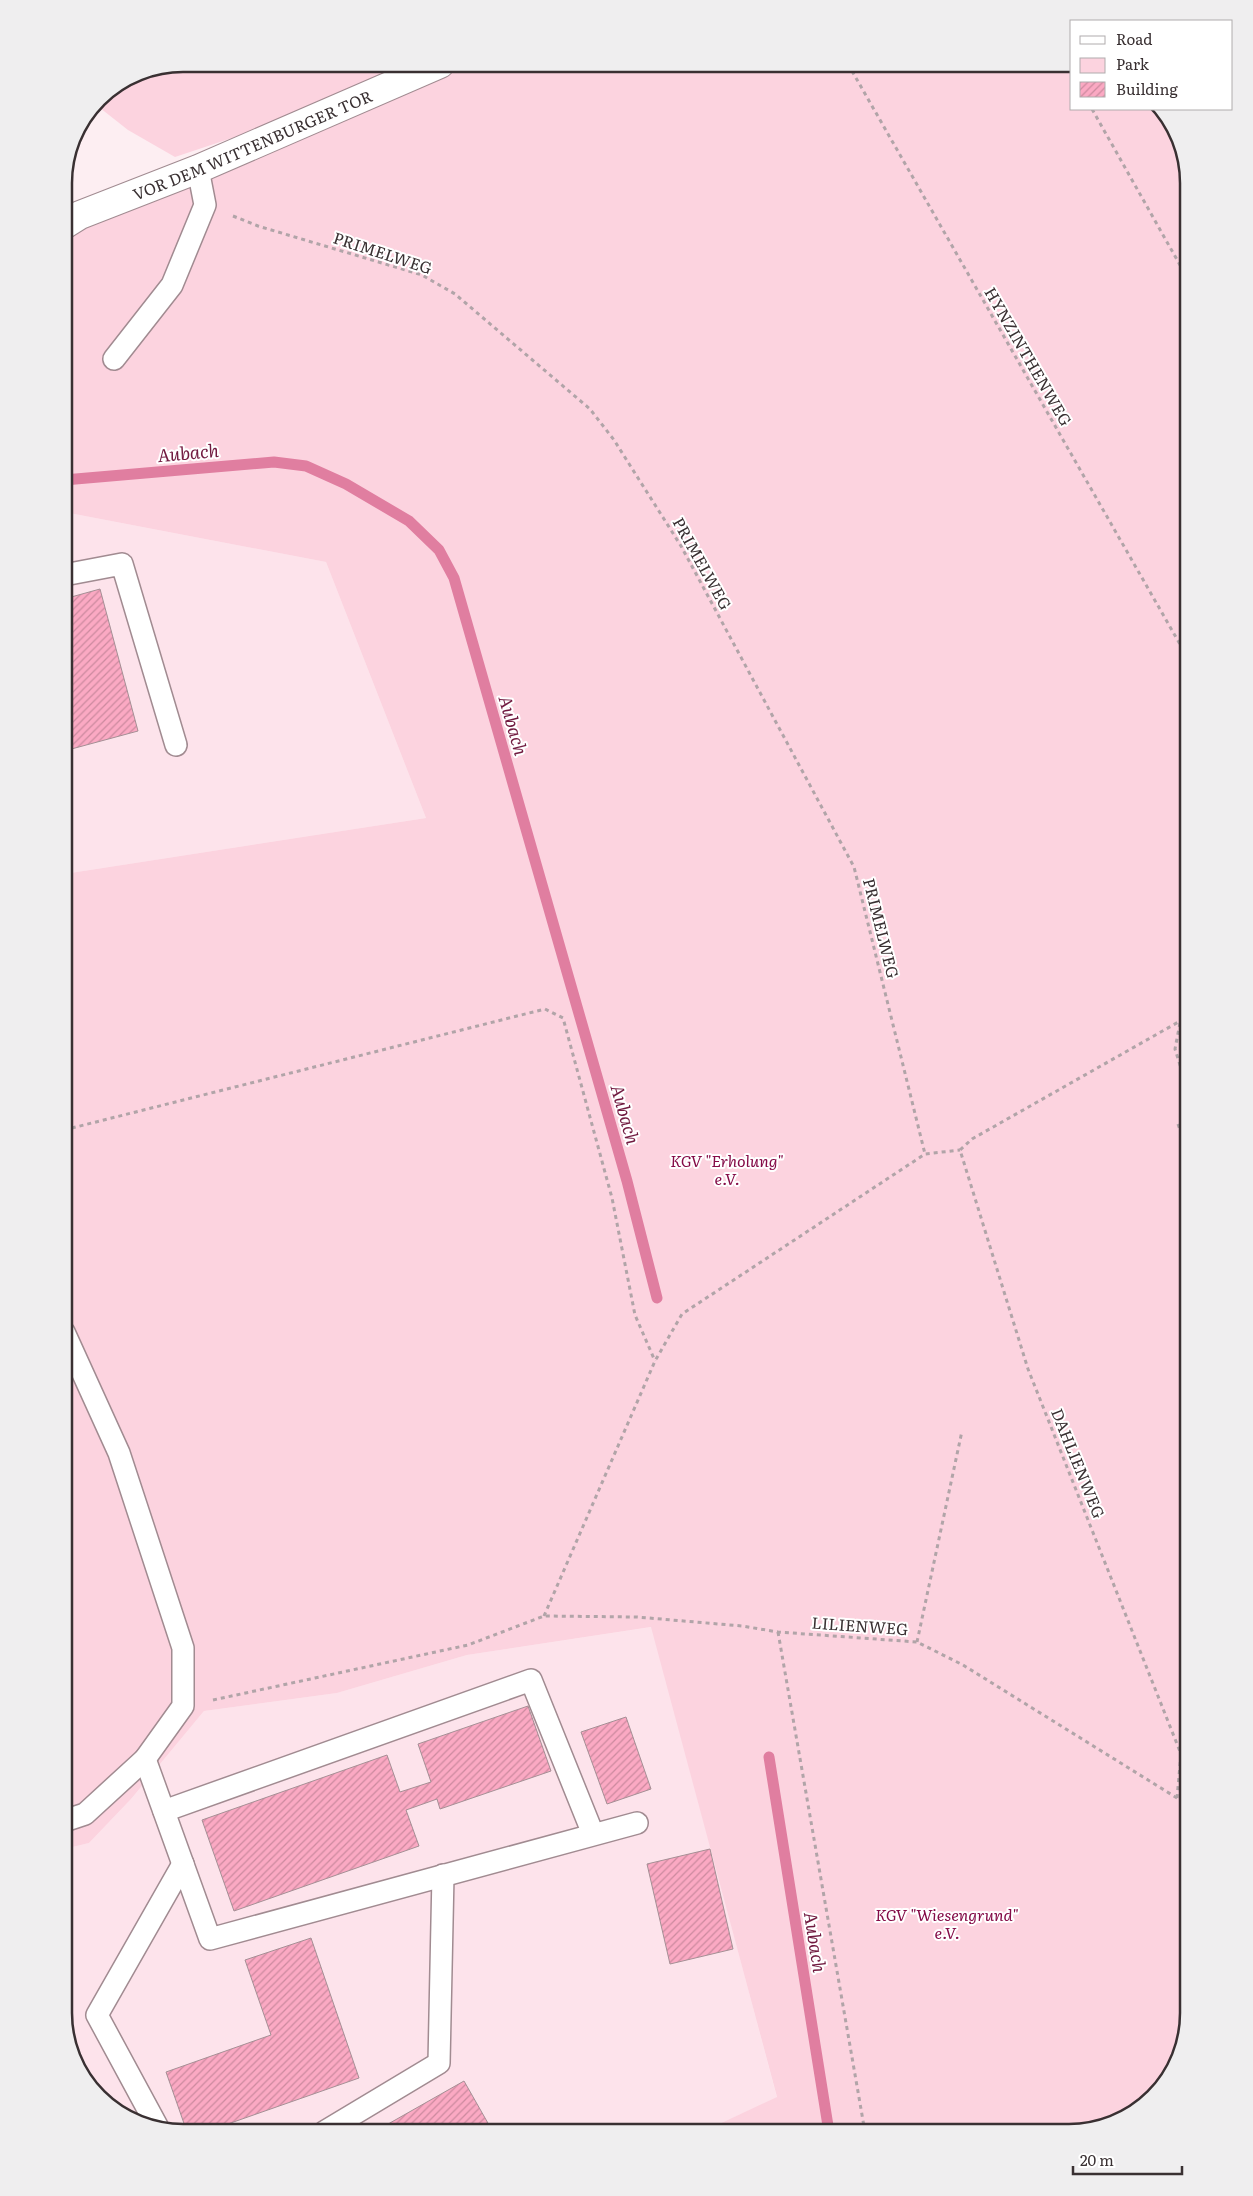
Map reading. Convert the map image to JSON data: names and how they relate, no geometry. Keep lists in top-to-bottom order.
{
  "streets": {
    "street": ["VOR DEM WITTENBURGER TOR"],
    "path": [
      "PRIMELWEG",
      "HYNZINTHENWEG",
      "DAHLIENWEG",
      "LILIENWEG"
    ]
  },
  "crossings": [
    ["DAHLIENWEG", "LILIENWEG"]
  ],
  "water": ["Aubach"],
  "parks": ["KGV \"Erholung\" e.V.", "KGV \"Wiesengrund\" e.V."],
  "legend": ["Road", "Park", "Building"],
  "scale_bar": "20 m"
}
